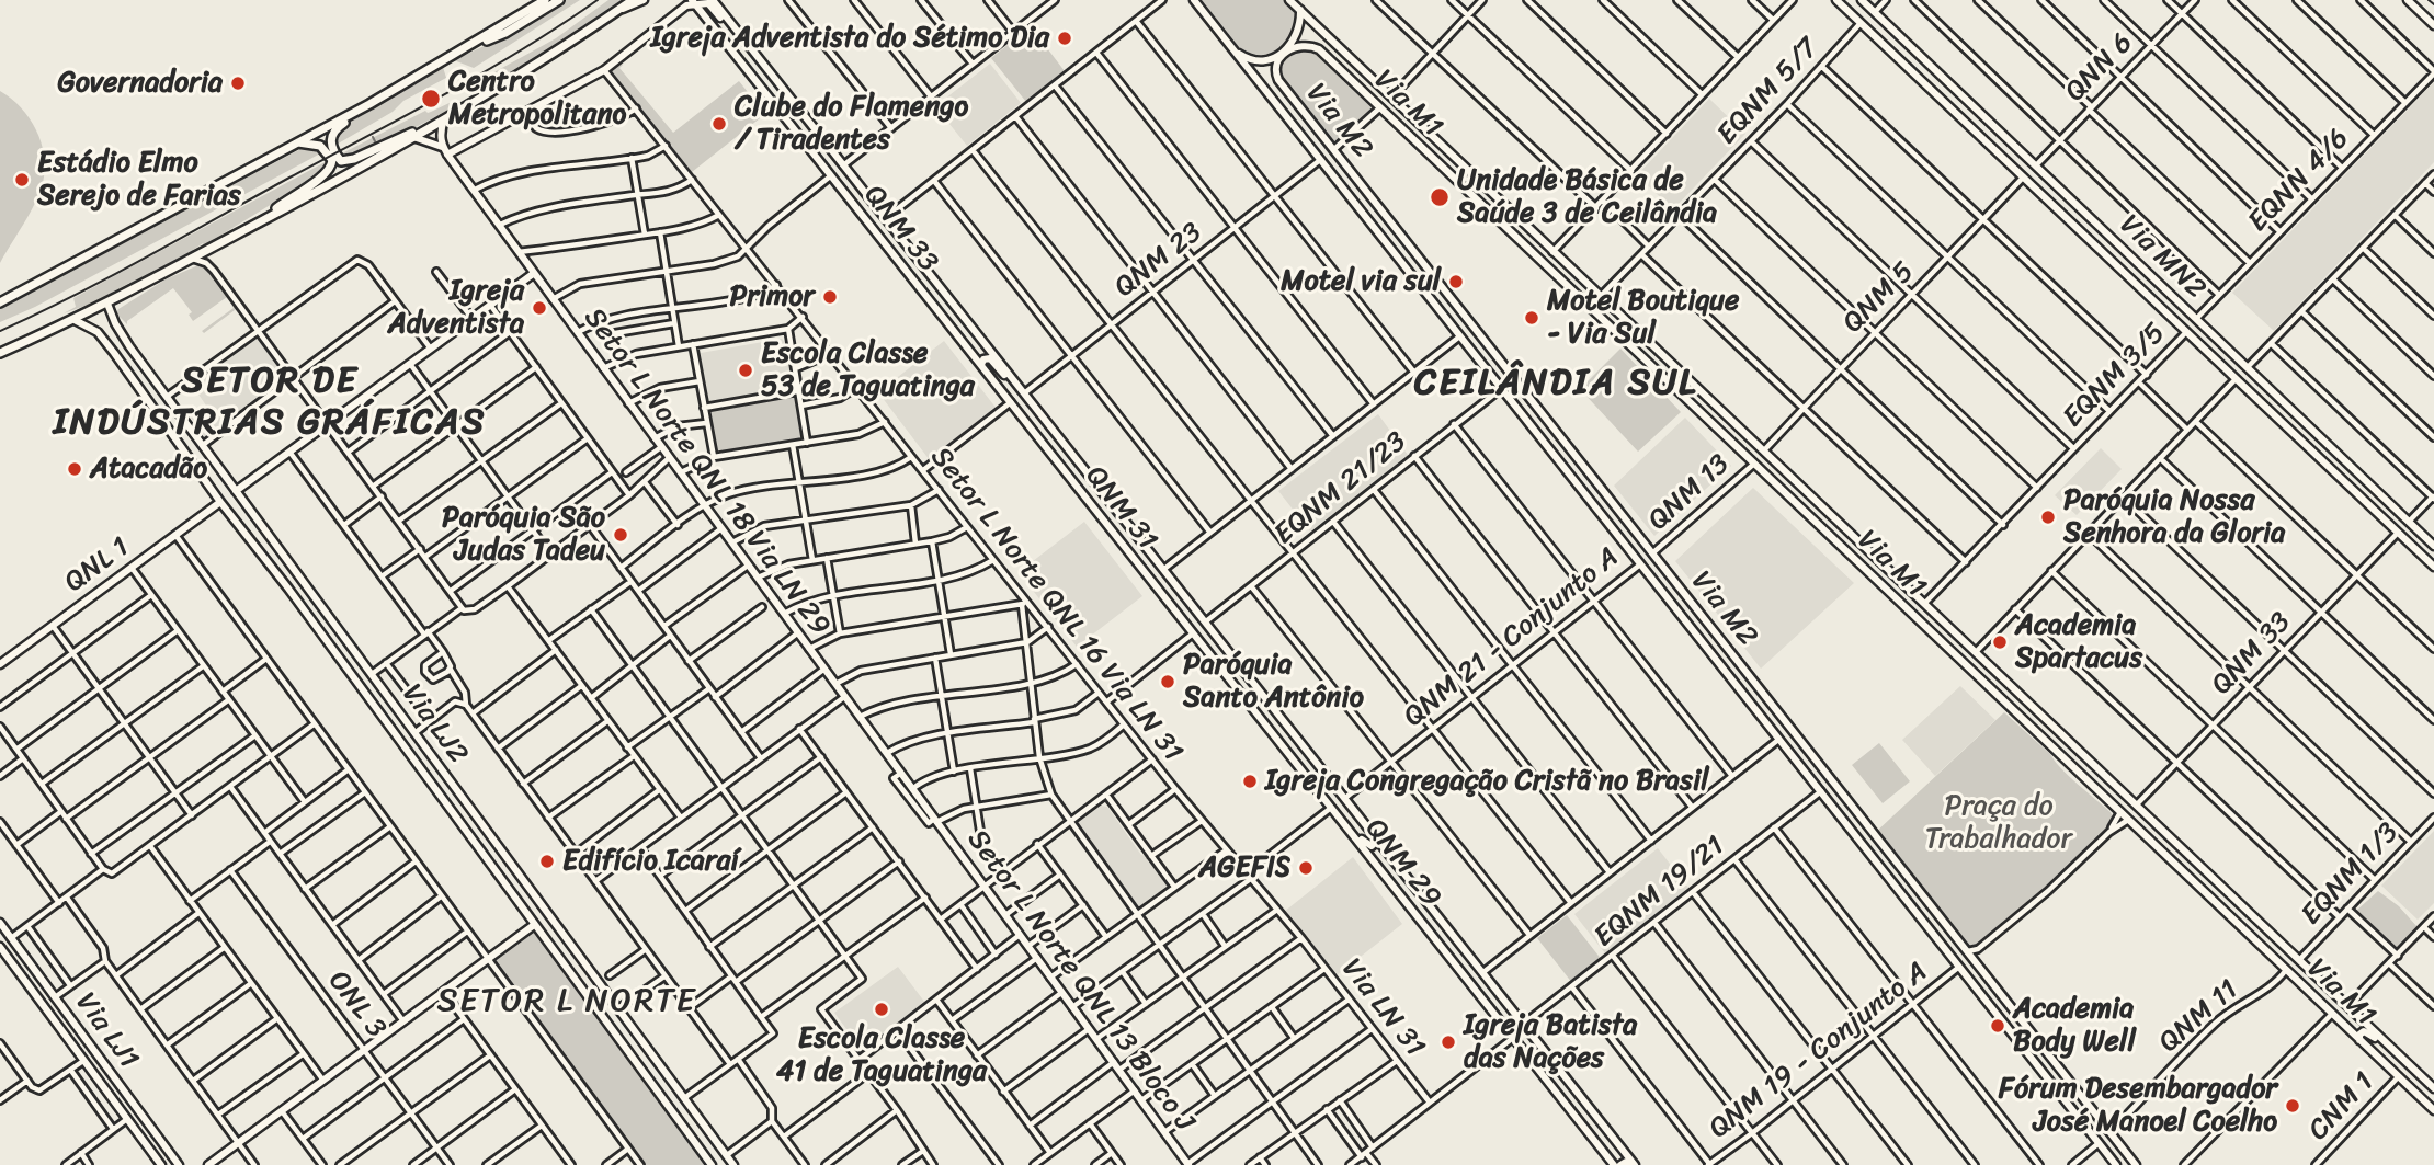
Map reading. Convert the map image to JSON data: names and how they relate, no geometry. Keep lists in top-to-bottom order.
{
  "streets": {
    "main road": [
      "Via M1",
      "Via M2",
      "QNM 33",
      "Via MN2",
      "EQNM 3/5",
      "Setor L Norte QNL 18 Via LN 29",
      "QNM 31",
      "QNL 1",
      "QNM 21 - Conjunto A",
      "Via LJ2",
      "QNM 29",
      "Setor L Norte QNL 13 Bloco J",
      "Via LJ1",
      "QNM 19 - Conjunto A"
    ],
    "street": [
      "QNN 6",
      "EQNM 5/7",
      "EQNN 4/6",
      "QNM 23",
      "QNM 5",
      "EQNM 21/23",
      "QNM 13",
      "Setor L Norte QNL 16 Via LN 31",
      "EQNM 1/3",
      "EQNM 19/21",
      "ONL 3",
      "Via LN 31",
      "QNM 11",
      "CNM 1"
    ]
  },
  "crossings": [
    ["QNN 6", "Via MN2"],
    ["Via M1", "Via M2"],
    ["Via M1", "QNM 33"],
    ["Via M1", "EQNM 3/5"],
    ["Via M1", "QNM 13"],
    ["Via M1", "EQNM 1/3"],
    ["Via M1", "QNM 11"],
    ["Via M1", "CNM 1"],
    ["Via M2", "QNM 13"],
    ["Via M2", "QNM 11"],
    ["EQNN 4/6", "Via MN2"],
    ["QNM 33", "EQNM 3/5"],
    ["QNM 33", "QNM 31"],
    ["Setor L Norte QNL 18 Via LN 29", "Setor L Norte QNL 13 Bloco J"],
    ["EQNM 21/23", "QNM 21 - Conjunto A"],
    ["QNM 31", "QNM 29"],
    ["QNL 1", "Via LJ2"],
    ["Setor L Norte QNL 16 Via LN 31", "Via LN 31"]
  ],
  "districts": ["SETOR DE INDÚSTRIAS GRÁFICAS", "CEILÂNDIA SUL", "SETOR L NORTE"],
  "parks": ["Praça do Trabalhador"],
  "places": [
    "Igreja Adventista do Sétimo Dia",
    "Governadoria",
    "Centro Metropolitano",
    "Clube do Flamengo / Tiradentes",
    "Estádio Elmo Serejo de Farias",
    "Unidade Básica de Saúde 3 de Ceilândia",
    "Motel via sul",
    "Primor",
    "Igreja Adventista",
    "Motel Boutique - Via Sul",
    "Escola Classe 53 de Taguatinga",
    "Atacadão",
    "Paróquia Nossa Senhora da Gloria",
    "Paróquia São Judas Tadeu",
    "Academia Spartacus",
    "Paróquia Santo Antônio",
    "Igreja Congregação Cristã no Brasil",
    "Edifício Icaraí",
    "AGEFIS",
    "Escola Classe 41 de Taguatinga",
    "Academia Body Well",
    "Igreja Batista das Nações",
    "Fórum Desembargador José Manoel Coelho"
  ]
}
